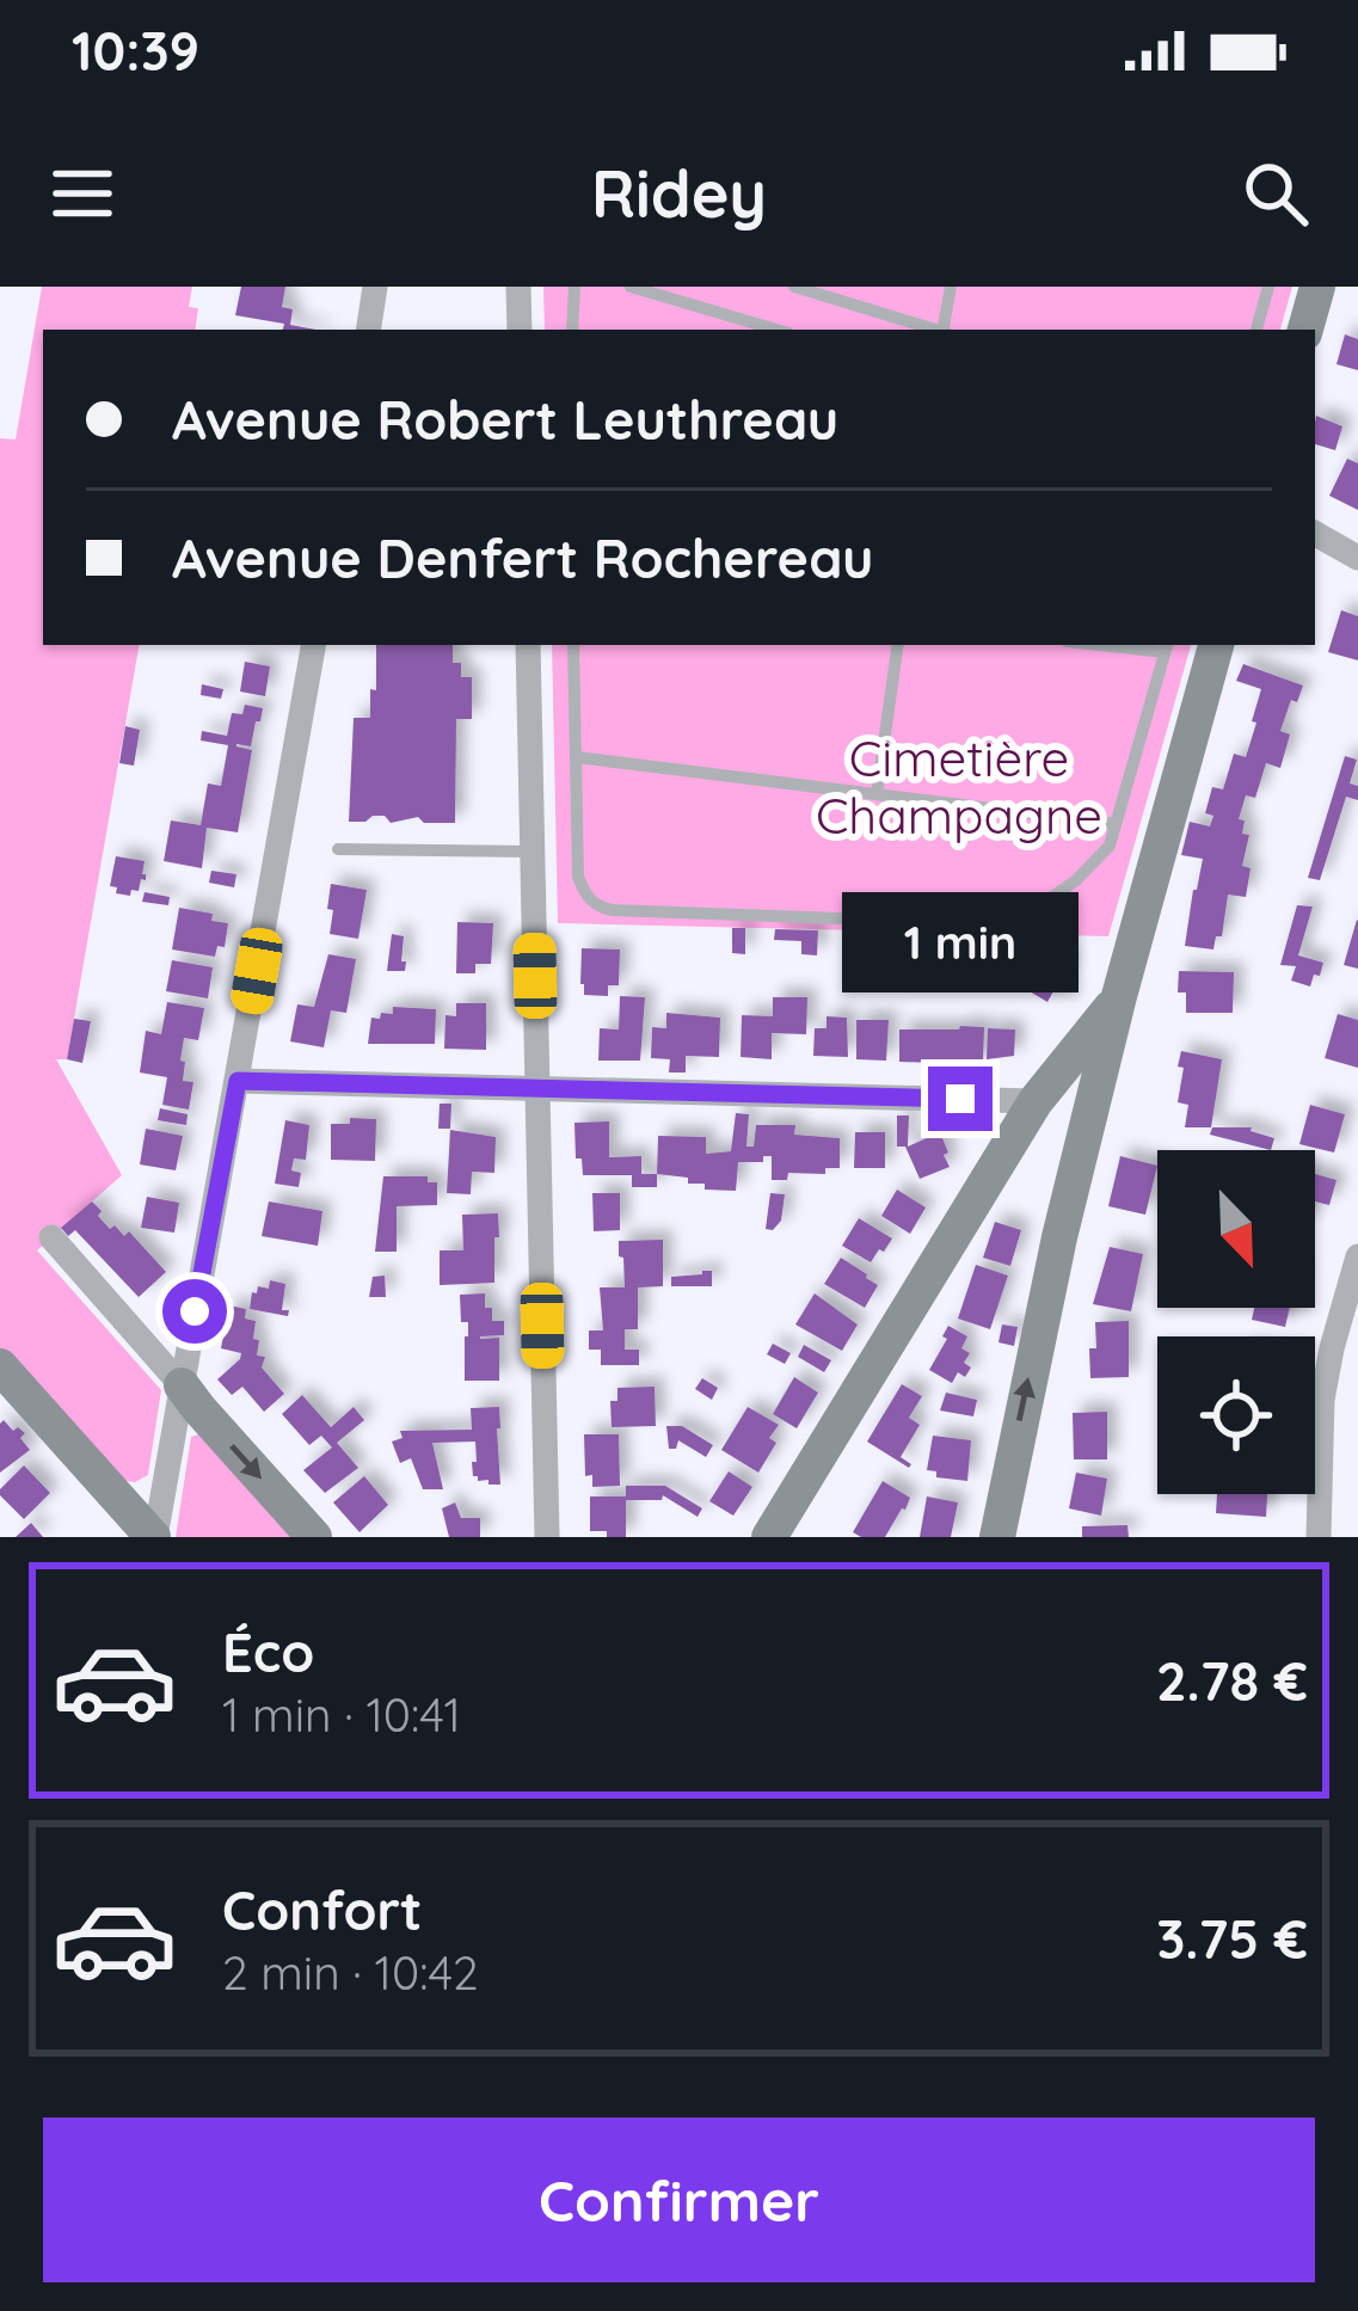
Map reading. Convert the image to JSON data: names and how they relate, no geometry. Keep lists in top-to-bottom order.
{
  "parks": ["Cimetière Champagne"],
  "north": "bottom right",
  "page": {
    "status": "10:39",
    "header": "Ridey",
    "banner": ["Avenue Robert Leuthreau", "Avenue Denfert Rochereau"],
    "bubble": "1 min",
    "list": [
      {
        "name": "Éco",
        "note": "1 min · 10:41",
        "value": "2.78 €"
      },
      {
        "name": "Confort",
        "note": "2 min · 10:42",
        "value": "3.75 €"
      }
    ],
    "buttons": "Confirmer"
  }
}
